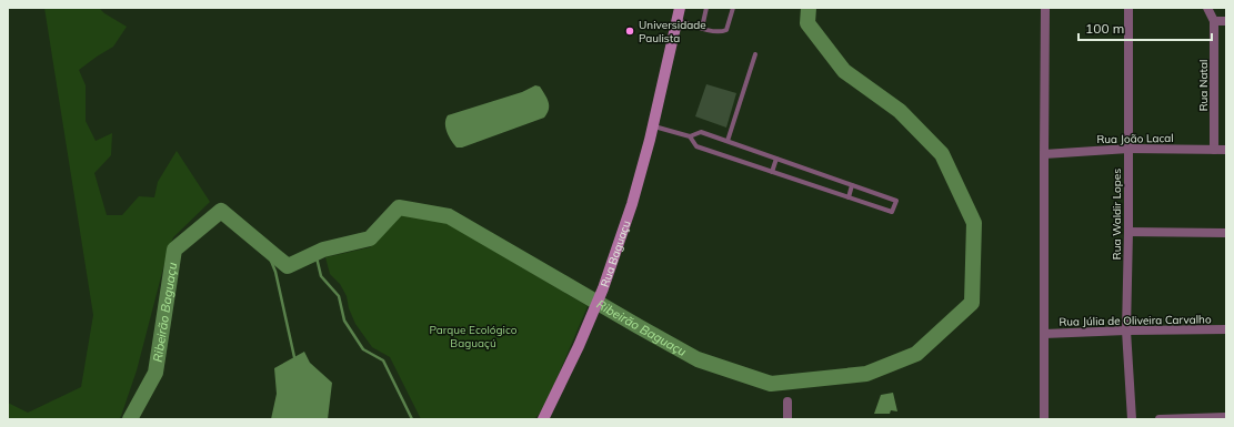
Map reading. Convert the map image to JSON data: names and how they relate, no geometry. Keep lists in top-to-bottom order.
{
  "streets": {
    "main road": ["Rua Baguaçu"],
    "street": [
      "Rua Natal",
      "Rua João Lacal",
      "Rua Waldir Lopes",
      "Rua Júlia de Oliveira Carvalho"
    ]
  },
  "crossings": [
    ["Rua Natal", "Rua João Lacal"],
    ["Rua João Lacal", "Rua Waldir Lopes"],
    ["Rua Waldir Lopes", "Rua Júlia de Oliveira Carvalho"]
  ],
  "water": ["Ribeirão Baguaçu"],
  "parks": ["Parque Ecológico Baguaçú"],
  "places": ["Universidade Paulista"],
  "scale_bar": "100 m"
}
